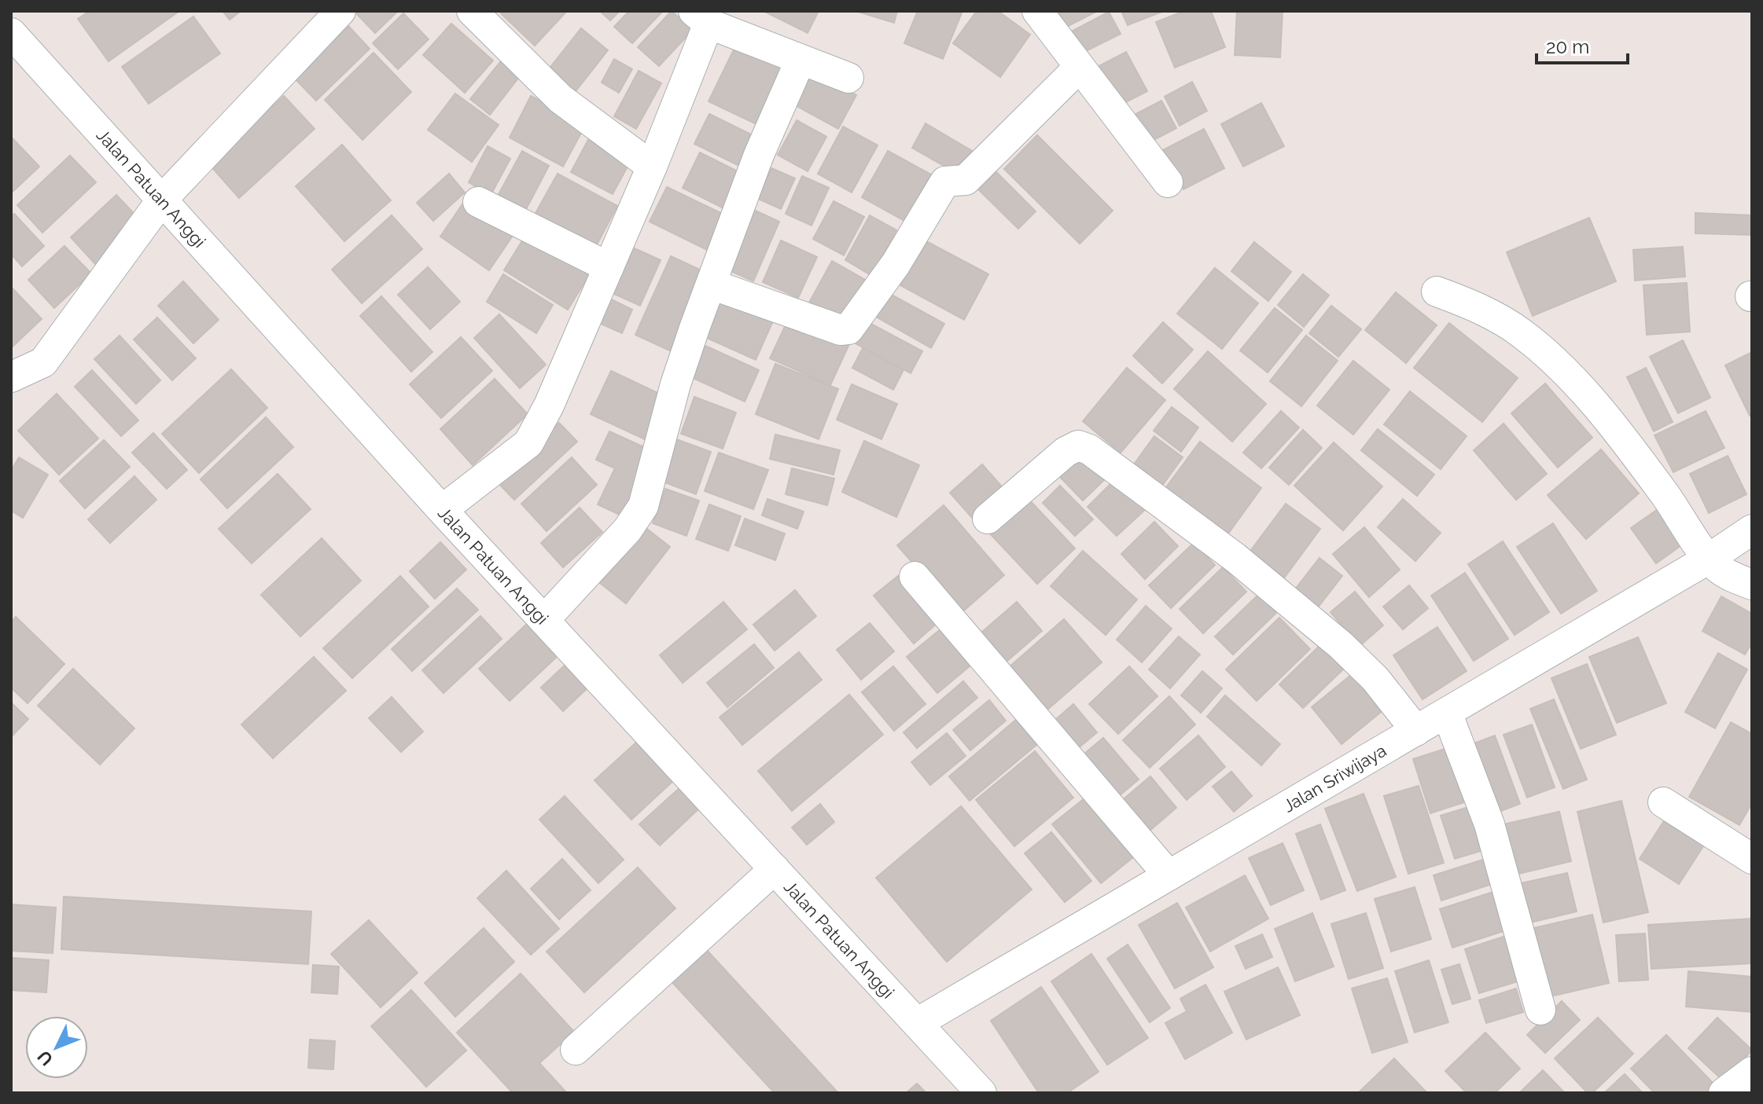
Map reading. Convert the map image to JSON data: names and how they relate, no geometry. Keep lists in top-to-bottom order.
{
  "streets": {
    "street": ["Jalan Patuan Anggi", "Jalan Sriwijaya"]
  },
  "crossings": [
    ["Jalan Patuan Anggi", "Jalan Sriwijaya"]
  ],
  "scale_bar": "20 m",
  "north": "bottom left"
}
